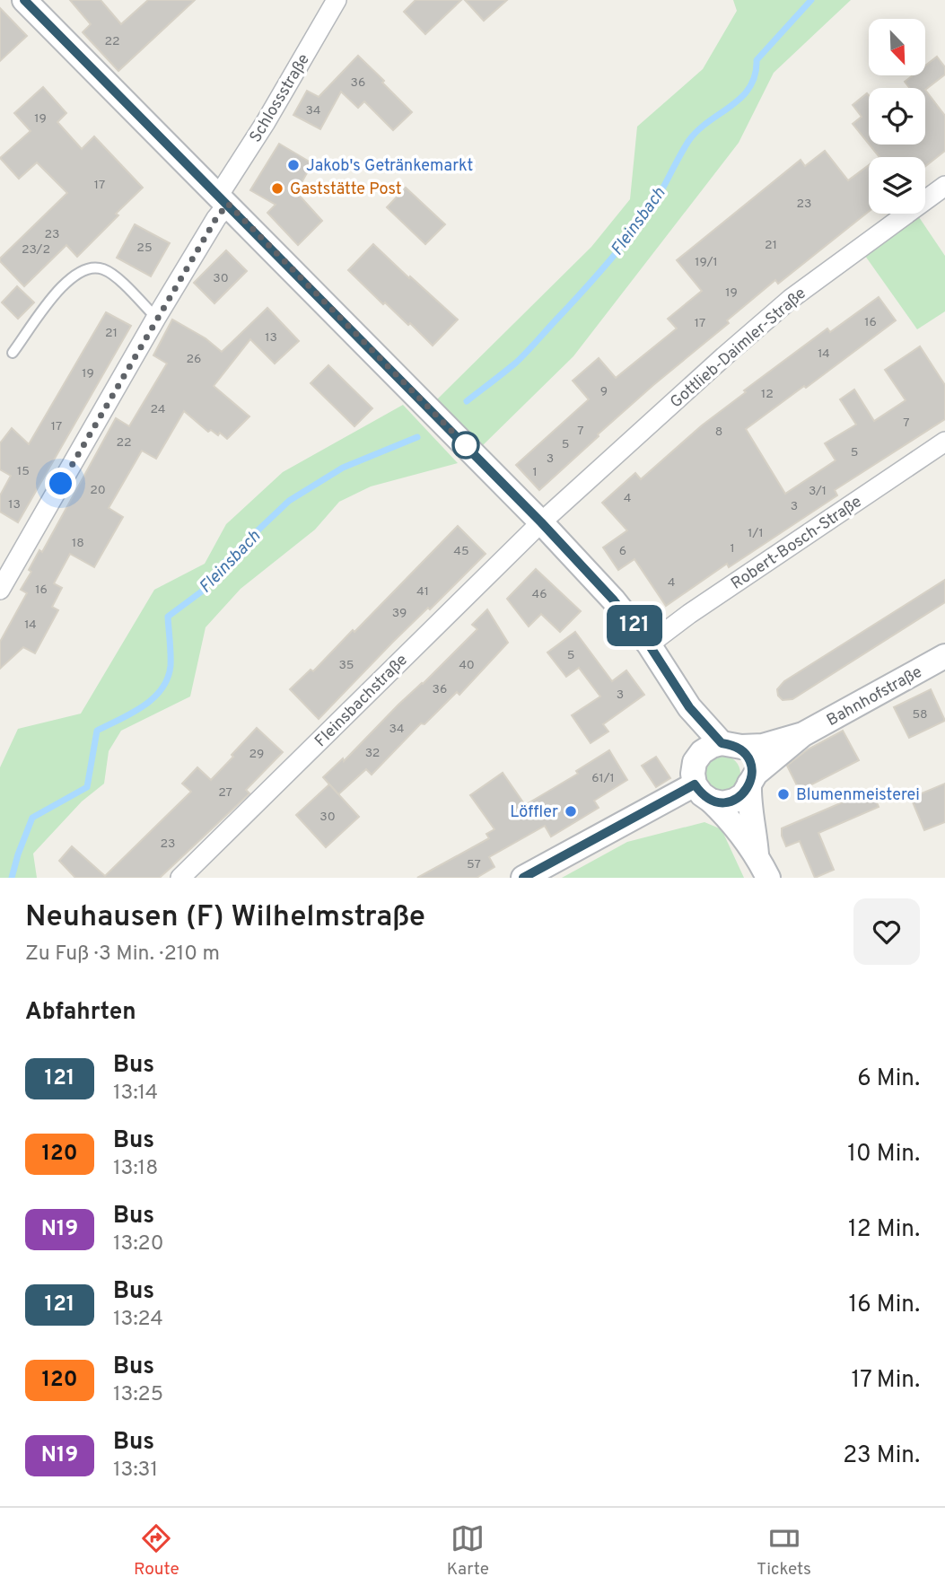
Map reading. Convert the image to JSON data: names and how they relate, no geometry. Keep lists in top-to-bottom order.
{
  "streets": {
    "street": [
      "Schlossstraße",
      "Gottlieb-Daimler-Straße",
      "Robert-Bosch-Straße",
      "Bahnhofstraße",
      "Fleinsbachstraße"
    ]
  },
  "crossings": [
    ["Gottlieb-Daimler-Straße", "Fleinsbachstraße"]
  ],
  "water": ["Fleinsbach"],
  "places": [
    "Jakob's Getränkemarkt",
    "Gaststätte Post",
    "Blumenmeisterei",
    "Löffler"
  ],
  "lines": ["bus line 121"],
  "house_numbers": [
    "22",
    "36",
    "34",
    "19",
    "17",
    "23",
    "23",
    "21",
    "25",
    "23/2",
    "19/1",
    "30",
    "19",
    "16",
    "17",
    "21",
    "13",
    "14",
    "26",
    "19",
    "9",
    "12",
    "24",
    "7",
    "17",
    "7",
    "8",
    "22",
    "5",
    "5",
    "3",
    "15",
    "1",
    "20",
    "3/1",
    "4",
    "13",
    "3",
    "1/1",
    "18",
    "1",
    "45",
    "6",
    "4",
    "16",
    "41",
    "46",
    "39",
    "14",
    "5",
    "35",
    "40",
    "36",
    "3",
    "58",
    "34",
    "32",
    "29",
    "61/1",
    "27",
    "30",
    "23",
    "57"
  ],
  "north": "bottom right",
  "page": {
    "on_map": "121",
    "heading": [
      ["Neuhausen (F) Wilhelmstraße", "Zu Fuß · 3 Min. · 210 m"],
      "Abfahrten"
    ],
    "list": [
      {
        "mark": "121",
        "name": "Bus",
        "note": "13:14",
        "value": "6 Min."
      },
      {
        "mark": "120",
        "name": "Bus",
        "note": "13:18",
        "value": "10 Min."
      },
      {
        "mark": "N19",
        "name": "Bus",
        "note": "13:20",
        "value": "12 Min."
      },
      {
        "mark": "121",
        "name": "Bus",
        "note": "13:24",
        "value": "16 Min."
      },
      {
        "mark": "120",
        "name": "Bus",
        "note": "13:25",
        "value": "17 Min."
      },
      {
        "mark": "N19",
        "name": "Bus",
        "note": "13:31",
        "value": "23 Min."
      }
    ],
    "tabs": ["Route", "Karte", "Tickets"]
  }
}
